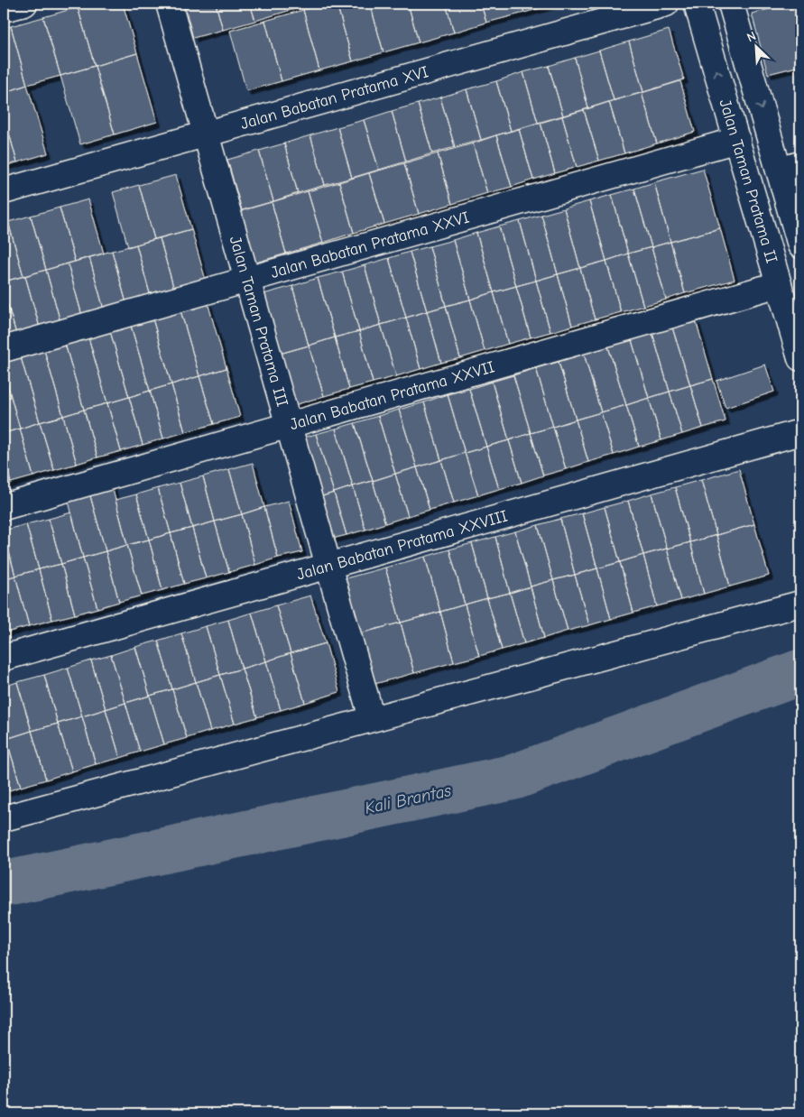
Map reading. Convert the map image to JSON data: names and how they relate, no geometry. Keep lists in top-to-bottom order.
{
  "streets": {
    "street": [
      "Jalan Babatan Pratama XVI",
      "Jalan Taman Pratama II",
      "Jalan Babatan Pratama XXVI",
      "Jalan Taman Pratama III",
      "Jalan Babatan Pratama XXVII",
      "Jalan Babatan Pratama XXVIII"
    ]
  },
  "crossings": [
    ["Jalan Babatan Pratama XVI", "Jalan Taman Pratama III"],
    ["Jalan Taman Pratama II", "Jalan Babatan Pratama XXVI"],
    ["Jalan Taman Pratama II", "Jalan Babatan Pratama XXVII"],
    ["Jalan Babatan Pratama XXVI", "Jalan Taman Pratama III"],
    ["Jalan Taman Pratama III", "Jalan Babatan Pratama XXVII"],
    ["Jalan Taman Pratama III", "Jalan Babatan Pratama XXVIII"]
  ],
  "water": ["Kali Brantas"],
  "north": "top left"
}
